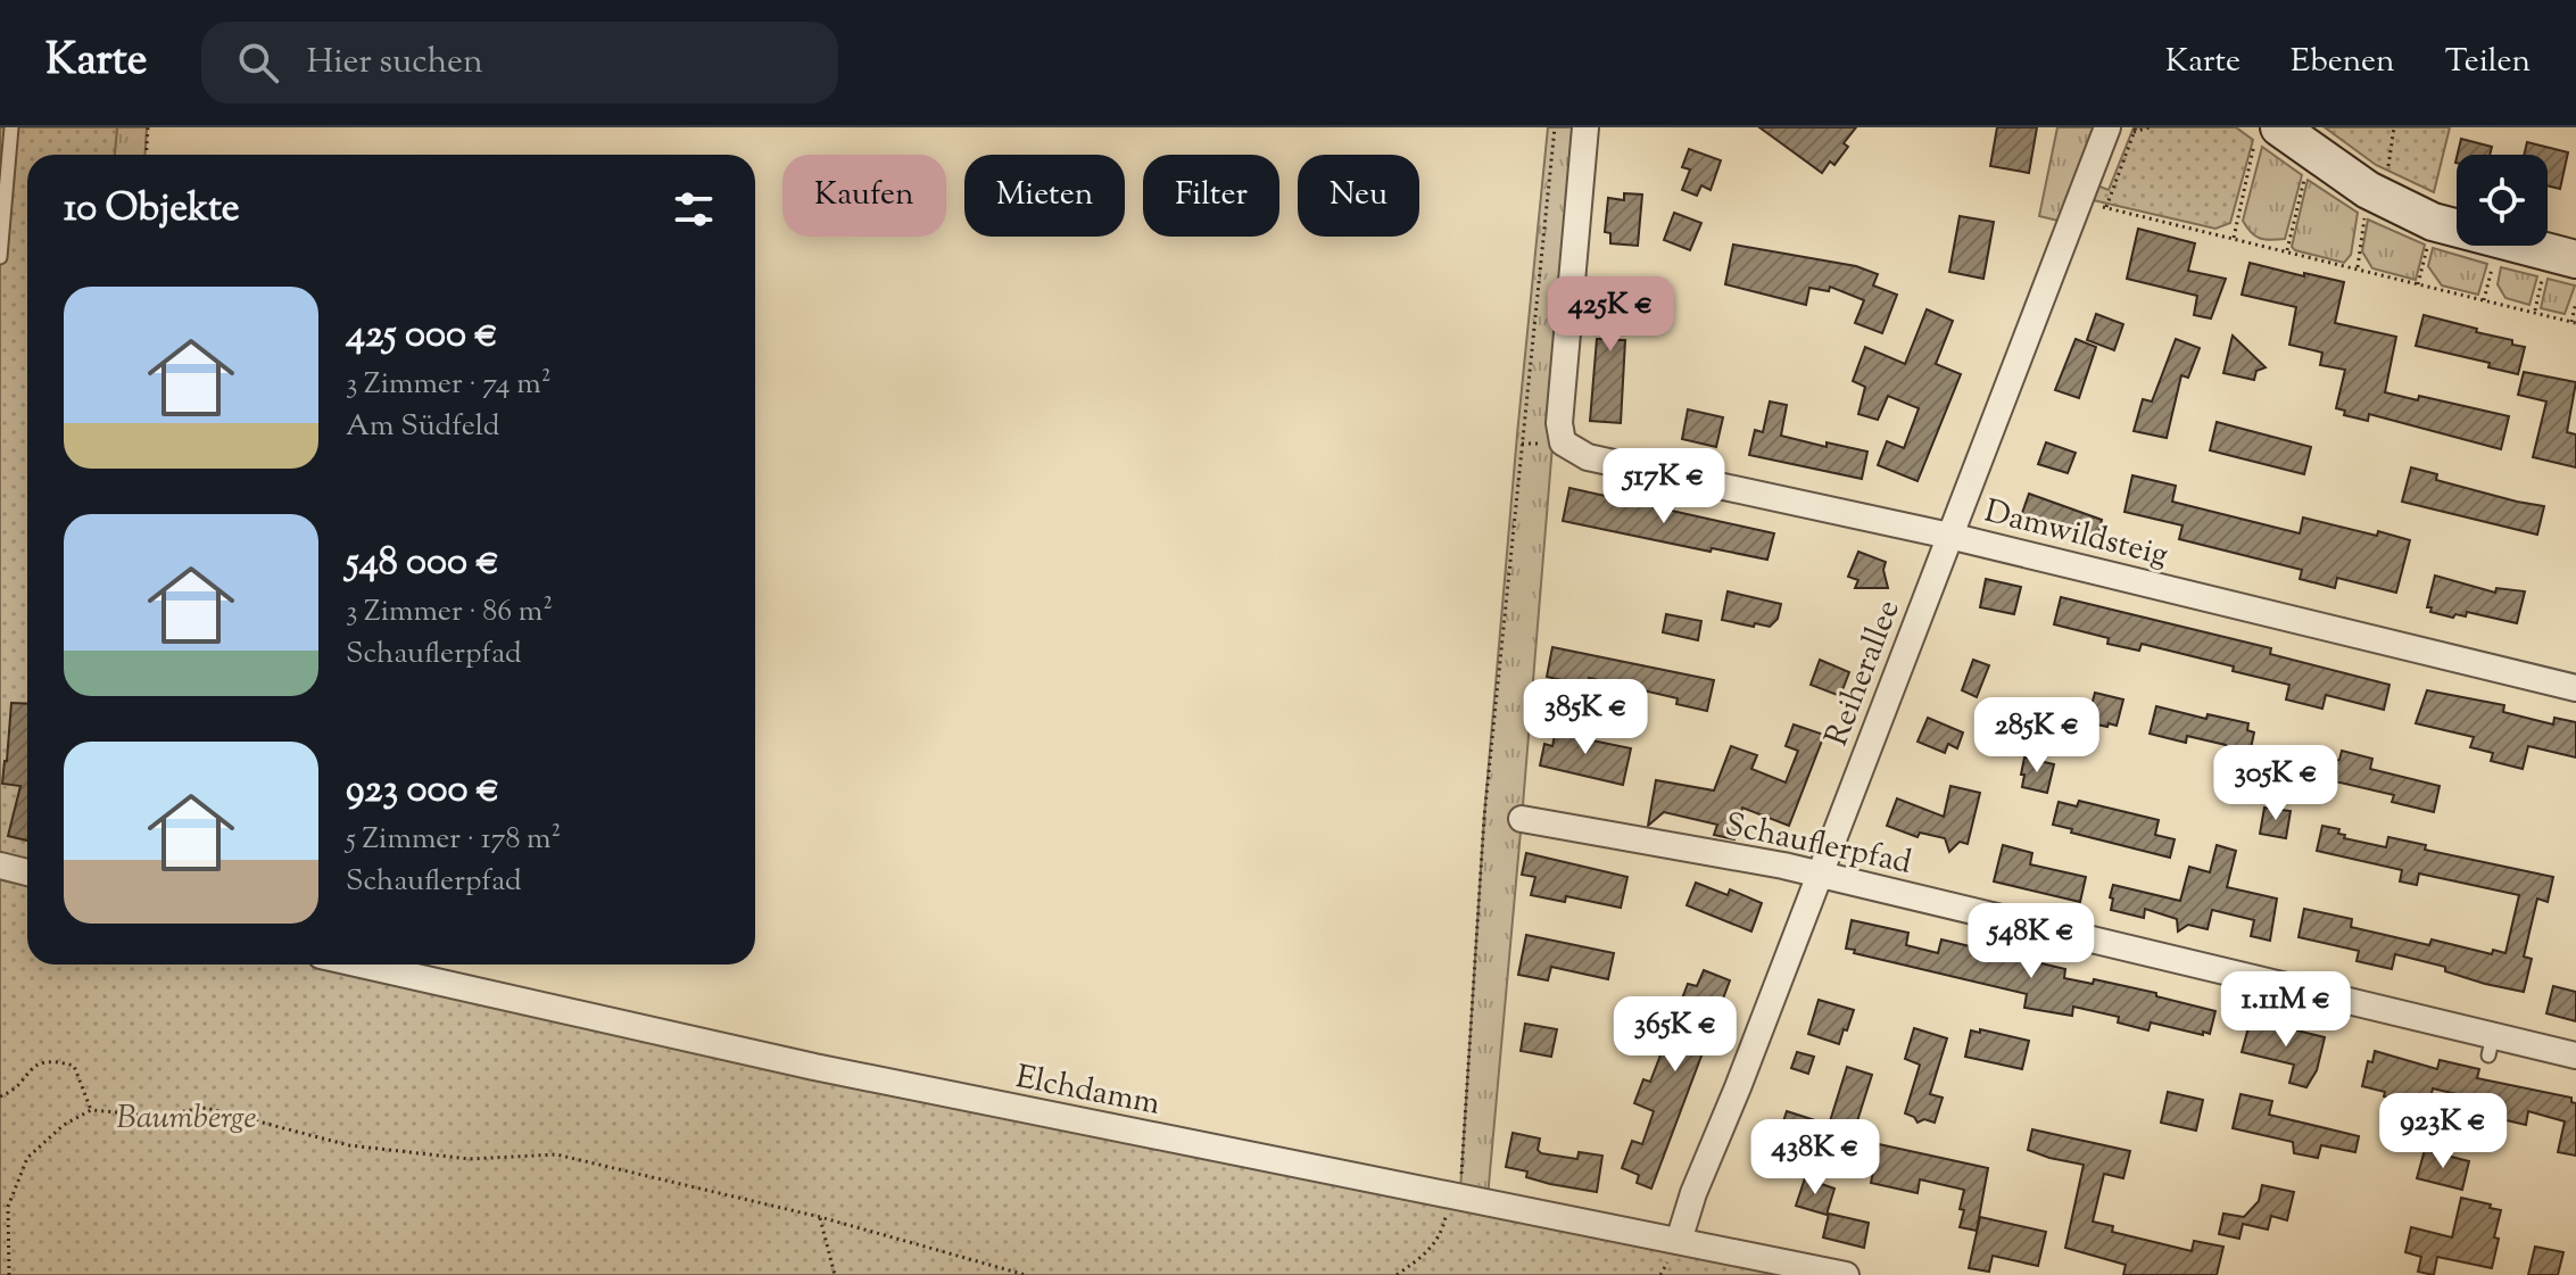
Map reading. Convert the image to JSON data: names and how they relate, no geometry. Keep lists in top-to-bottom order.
{
  "streets": {
    "street": [
      "Damwildsteig",
      "Reiherallee",
      "Schauflerpfad",
      "Elchdamm"
    ]
  },
  "crossings": [
    ["Damwildsteig", "Reiherallee"],
    ["Reiherallee", "Schauflerpfad"],
    ["Reiherallee", "Elchdamm"]
  ],
  "parks": ["Baumberge"],
  "page": {
    "header": "Karte",
    "search": "Hier suchen",
    "nav": ["Karte", "Ebenen", "Teilen"],
    "chip": [
      "Kaufen",
      "Mieten",
      "Filter",
      "Neu"
    ],
    "heading": "10 Objekte",
    "list": [
      {
        "name": "425 000 €",
        "note": "3 Zimmer · 74 m² · Am Südfeld"
      },
      {
        "name": "548 000 €",
        "note": "3 Zimmer · 86 m² · Schauflerpfad"
      },
      {
        "name": "923 000 €",
        "note": "5 Zimmer · 178 m² · Schauflerpfad"
      }
    ],
    "price": [
      "425K €",
      "517K €",
      "385K €",
      "285K €",
      "305K €",
      "548K €",
      "1.11M €",
      "365K €",
      "923K €",
      "438K €"
    ]
  }
}
